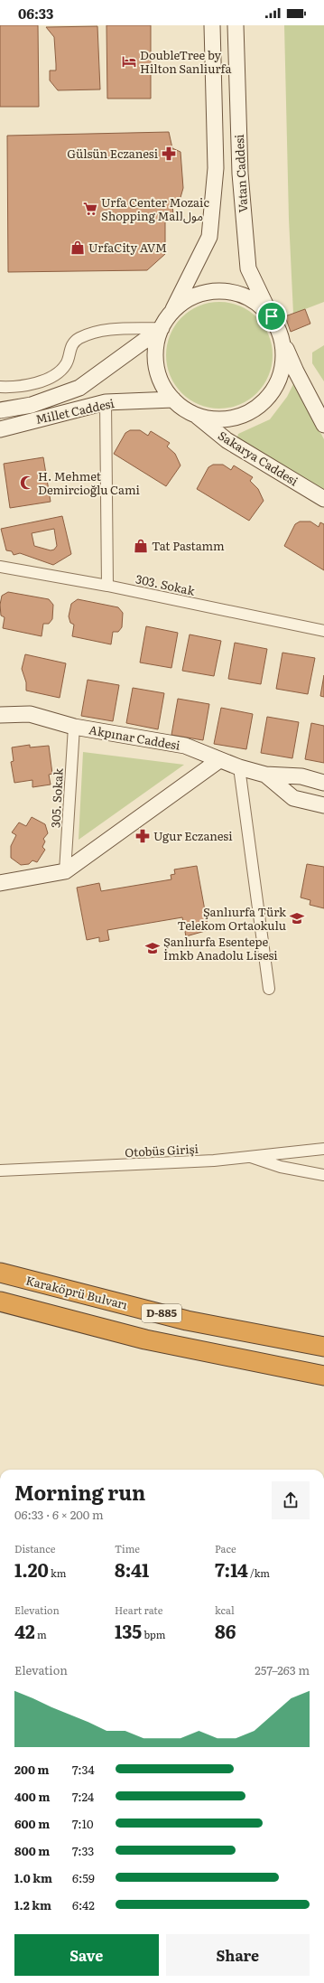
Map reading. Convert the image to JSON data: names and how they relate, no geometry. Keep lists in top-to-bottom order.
{
  "streets": {
    "highway": ["Karaköprü Bulvarı", "D-885"],
    "main road": [
      "Vatan Caddesi",
      "Millet Caddesi",
      "Sakarya Caddesi",
      "Akpınar Caddesi"
    ],
    "street": ["303. Sokak", "305. Sokak", "Otobüs Girişi"]
  },
  "crossings": [
    ["Vatan Caddesi", "Millet Caddesi"],
    ["Vatan Caddesi", "Sakarya Caddesi"],
    ["Millet Caddesi", "Sakarya Caddesi"],
    ["Akpınar Caddesi", "305. Sokak"]
  ],
  "places": {
    "hotel": ["DoubleTree by Hilton Sanliurfa"],
    "pharmacy": ["Gülsün Eczanesi", "Ugur Eczanesi"],
    "supermarket": ["Urfa Center Mozaic Shopping Mallمول"],
    "shop": ["UrfaCity AVM", "Tat Pastamm"],
    "mosque": ["H. Mehmet Demircioğlu Cami"],
    "school or university": ["Şanlıurfa Türk Telekom Ortaokulu", "Şanlıurfa Esentepe İmkb Anadolu Lisesi"]
  },
  "page": {
    "status": "06:33",
    "heading": ["Morning run", "06:33 · 6 × 200 m"],
    "stats": [
      ["Distance", "1.20 km"],
      ["Time", "8:41"],
      ["Pace", "7:14 /km"],
      ["Elevation", "42 m"],
      ["Heart rate", "135 bpm"],
      ["kcal", "86"]
    ],
    "chart": ["Elevation", "257–263 m"],
    "list": [
      {
        "name": "200 m",
        "note": "7:34"
      },
      {
        "name": "400 m",
        "note": "7:24"
      },
      {
        "name": "600 m",
        "note": "7:10"
      },
      {
        "name": "800 m",
        "note": "7:33"
      },
      {
        "name": "1.0 km",
        "note": "6:59"
      },
      {
        "name": "1.2 km",
        "note": "6:42"
      }
    ],
    "buttons": ["Save", "Share"]
  }
}
